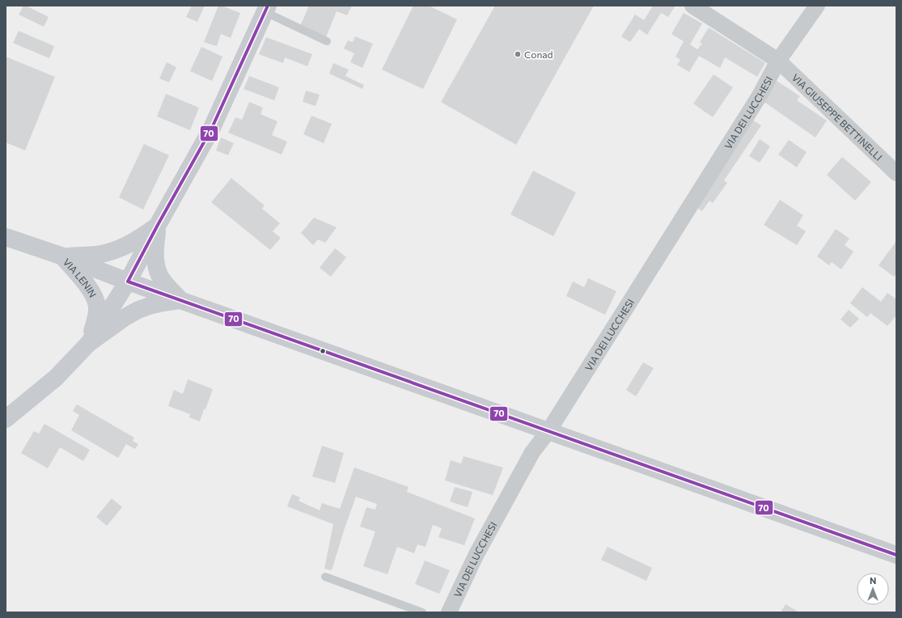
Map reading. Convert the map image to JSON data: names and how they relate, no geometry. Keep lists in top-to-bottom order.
{
  "streets": {
    "main road": ["VIA LENIN"],
    "street": ["VIA DEI LUCCHESI", "VIA GIUSEPPE BETTINELLI"]
  },
  "crossings": [
    ["VIA DEI LUCCHESI", "VIA GIUSEPPE BETTINELLI"]
  ],
  "places": ["Conad"],
  "lines": ["transit line 70"],
  "north": "top"
}
